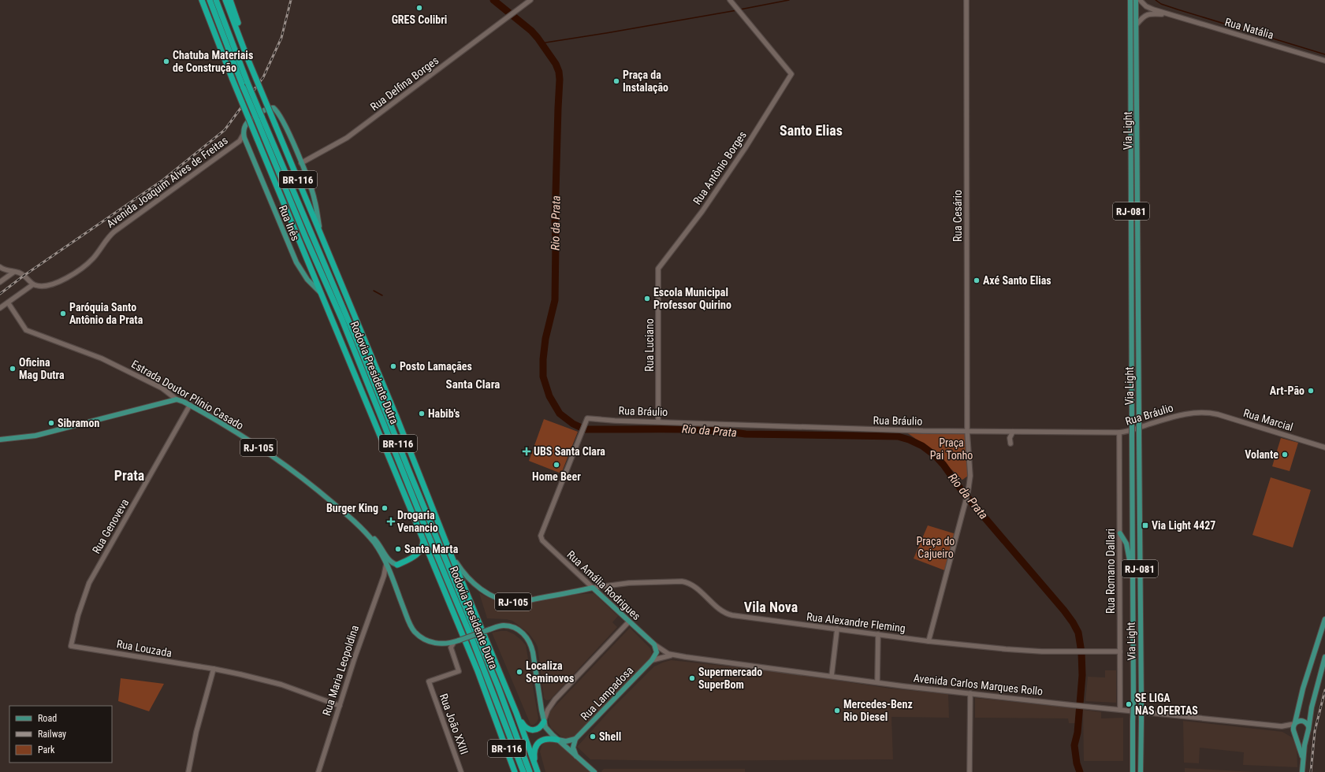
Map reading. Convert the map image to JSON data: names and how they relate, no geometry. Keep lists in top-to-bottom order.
{
  "streets": {
    "highway": ["BR-116", "Rodovia Presidente Dutra"],
    "main road": [
      "Via Light",
      "Avenida Joaquim Alves de Freitas",
      "RJ-081",
      "Rua Inês",
      "Estrada Doutor Plínio Casado",
      "RJ-105",
      "Rua Amália Rodrigues",
      "Rua Alexandre Fleming",
      "Rua Lampadosa"
    ],
    "street": [
      "Rua Natália",
      "Rua Delfina Borges",
      "Rua Antônio Borges",
      "Rua Cesário",
      "Rua Luciano",
      "Rua Bráulio",
      "Rua Marcial",
      "Rua Genoveva",
      "Rua Romano Dallari",
      "Rua Louzada",
      "Rua Maria Leopoldina",
      "Avenida Carlos Marques Rollo",
      "Rua João XXIII"
    ]
  },
  "crossings": [
    ["Rua Natália", "Via Light"],
    ["Rua Delfina Borges", "Avenida Joaquim Alves de Freitas"],
    ["Rua Antônio Borges", "Rua Luciano"],
    ["BR-116", "Rua Inês"],
    ["BR-116", "Rua Alexandre Fleming"],
    ["Avenida Joaquim Alves de Freitas", "Rua Inês"],
    ["Rua Cesário", "Rua Bráulio"],
    ["Rua Cesário", "Rua Alexandre Fleming"],
    ["Rua Luciano", "Rua Bráulio"],
    ["Estrada Doutor Plínio Casado", "RJ-105"],
    ["Estrada Doutor Plínio Casado", "Rua Genoveva"],
    ["Rua Bráulio", "Rua Marcial"],
    ["Rua Bráulio", "Rua Romano Dallari"],
    ["Rua Bráulio", "Rua Amália Rodrigues"],
    ["RJ-105", "Rua Maria Leopoldina"],
    ["RJ-105", "Rua João XXIII"],
    ["Rua Genoveva", "Rua Louzada"],
    ["Rua Romano Dallari", "Rua Alexandre Fleming"],
    ["Rua Romano Dallari", "Avenida Carlos Marques Rollo"],
    ["Rua Amália Rodrigues", "Rua Alexandre Fleming"],
    ["Rua Amália Rodrigues", "Avenida Carlos Marques Rollo"],
    ["Rua Louzada", "Rua Maria Leopoldina"],
    ["Avenida Carlos Marques Rollo", "Rua Lampadosa"]
  ],
  "districts": [
    "Santo Elias",
    "Santa Clara",
    "Prata",
    "Vila Nova"
  ],
  "water": ["Rio da Prata"],
  "parks": ["Praça Pai Tonho", "Praça do Cajueiro"],
  "places": {
    "other": [
      "GRES Colibri",
      "Chatuba Materiais de Construção",
      "Praça da Instalação",
      "Axé Santo Elias",
      "Escola Municipal Professor Quirino",
      "Paróquia Santo Antônio da Prata",
      "Posto Lamaçães",
      "Oficina Mag Dutra",
      "Art-Pão",
      "Habib's",
      "Sibramon",
      "Volante",
      "Home Beer",
      "Burger King",
      "Santa Marta",
      "Localiza Seminovos",
      "Supermercado SuperBom",
      "SE LIGA NAS OFERTAS",
      "Mercedes-Benz Rio Diesel",
      "Shell"
    ],
    "health": ["UBS Santa Clara", "Drogaria Venancio"],
    "transit": ["Via Light 4427"]
  },
  "legend": ["Road", "Railway", "Park"]
}
